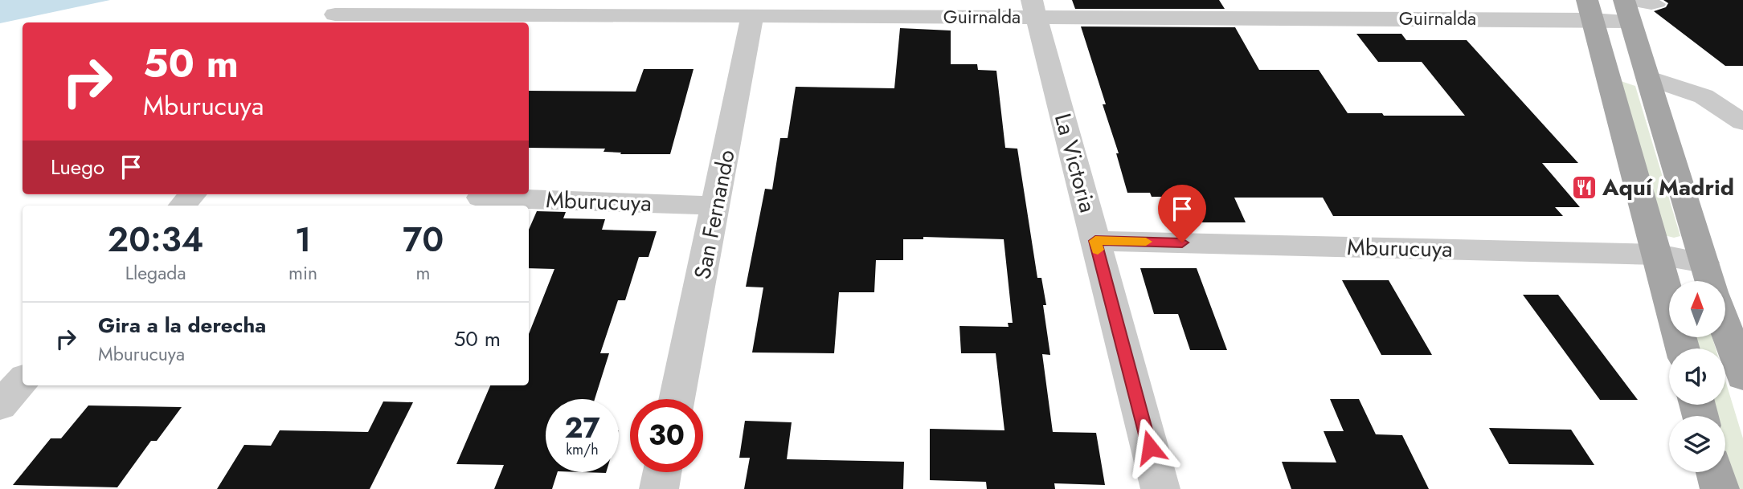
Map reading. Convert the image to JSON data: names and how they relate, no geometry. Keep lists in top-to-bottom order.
{
  "streets": {
    "street": [
      "Guirnalda",
      "La Victoria",
      "Mburucuya",
      "San Fernando"
    ]
  },
  "crossings": [
    ["Guirnalda", "La Victoria"],
    ["Guirnalda", "San Fernando"],
    ["La Victoria", "Mburucuya"],
    ["Mburucuya", "San Fernando"]
  ],
  "places": {
    "restaurant": ["Aquí Madrid"]
  },
  "north": "top",
  "page": {
    "turn": ["50 m", "Mburucuya"],
    "then": "Luego",
    "eta": [
      "20:34",
      "Llegada",
      "1",
      "min",
      "70",
      "m"
    ],
    "list": [
      {
        "name": "Gira a la derecha",
        "note": "Mburucuya",
        "value": "50 m"
      }
    ],
    "speed": "27 km/h",
    "limit": "30"
  }
}
